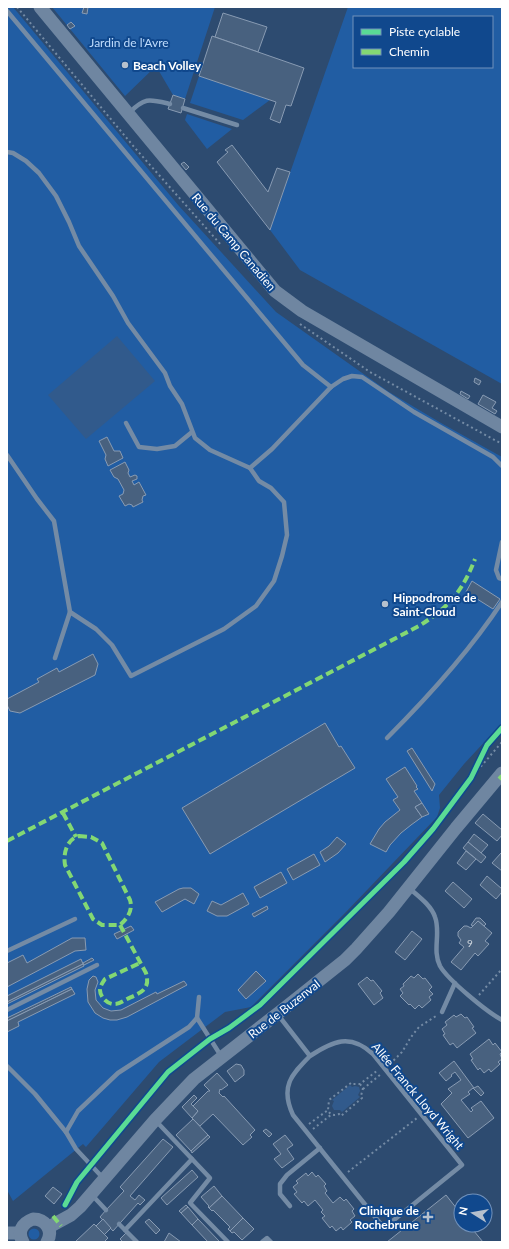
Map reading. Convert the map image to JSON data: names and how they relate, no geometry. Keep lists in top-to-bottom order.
{
  "streets": {
    "main road": ["Rue du Camp Canadien", "Rue de Buzenval"],
    "lane": ["Allée Franck Lloyd Wright"]
  },
  "parks": ["Jardin de l'Avre"],
  "places": {
    "other": ["Beach Volley", "Hippodrome de Saint-Cloud"],
    "health": ["Clinique de Rochebrune"]
  },
  "house_numbers": ["9"],
  "legend": ["Piste cyclable", "Chemin"],
  "north": "left"
}
